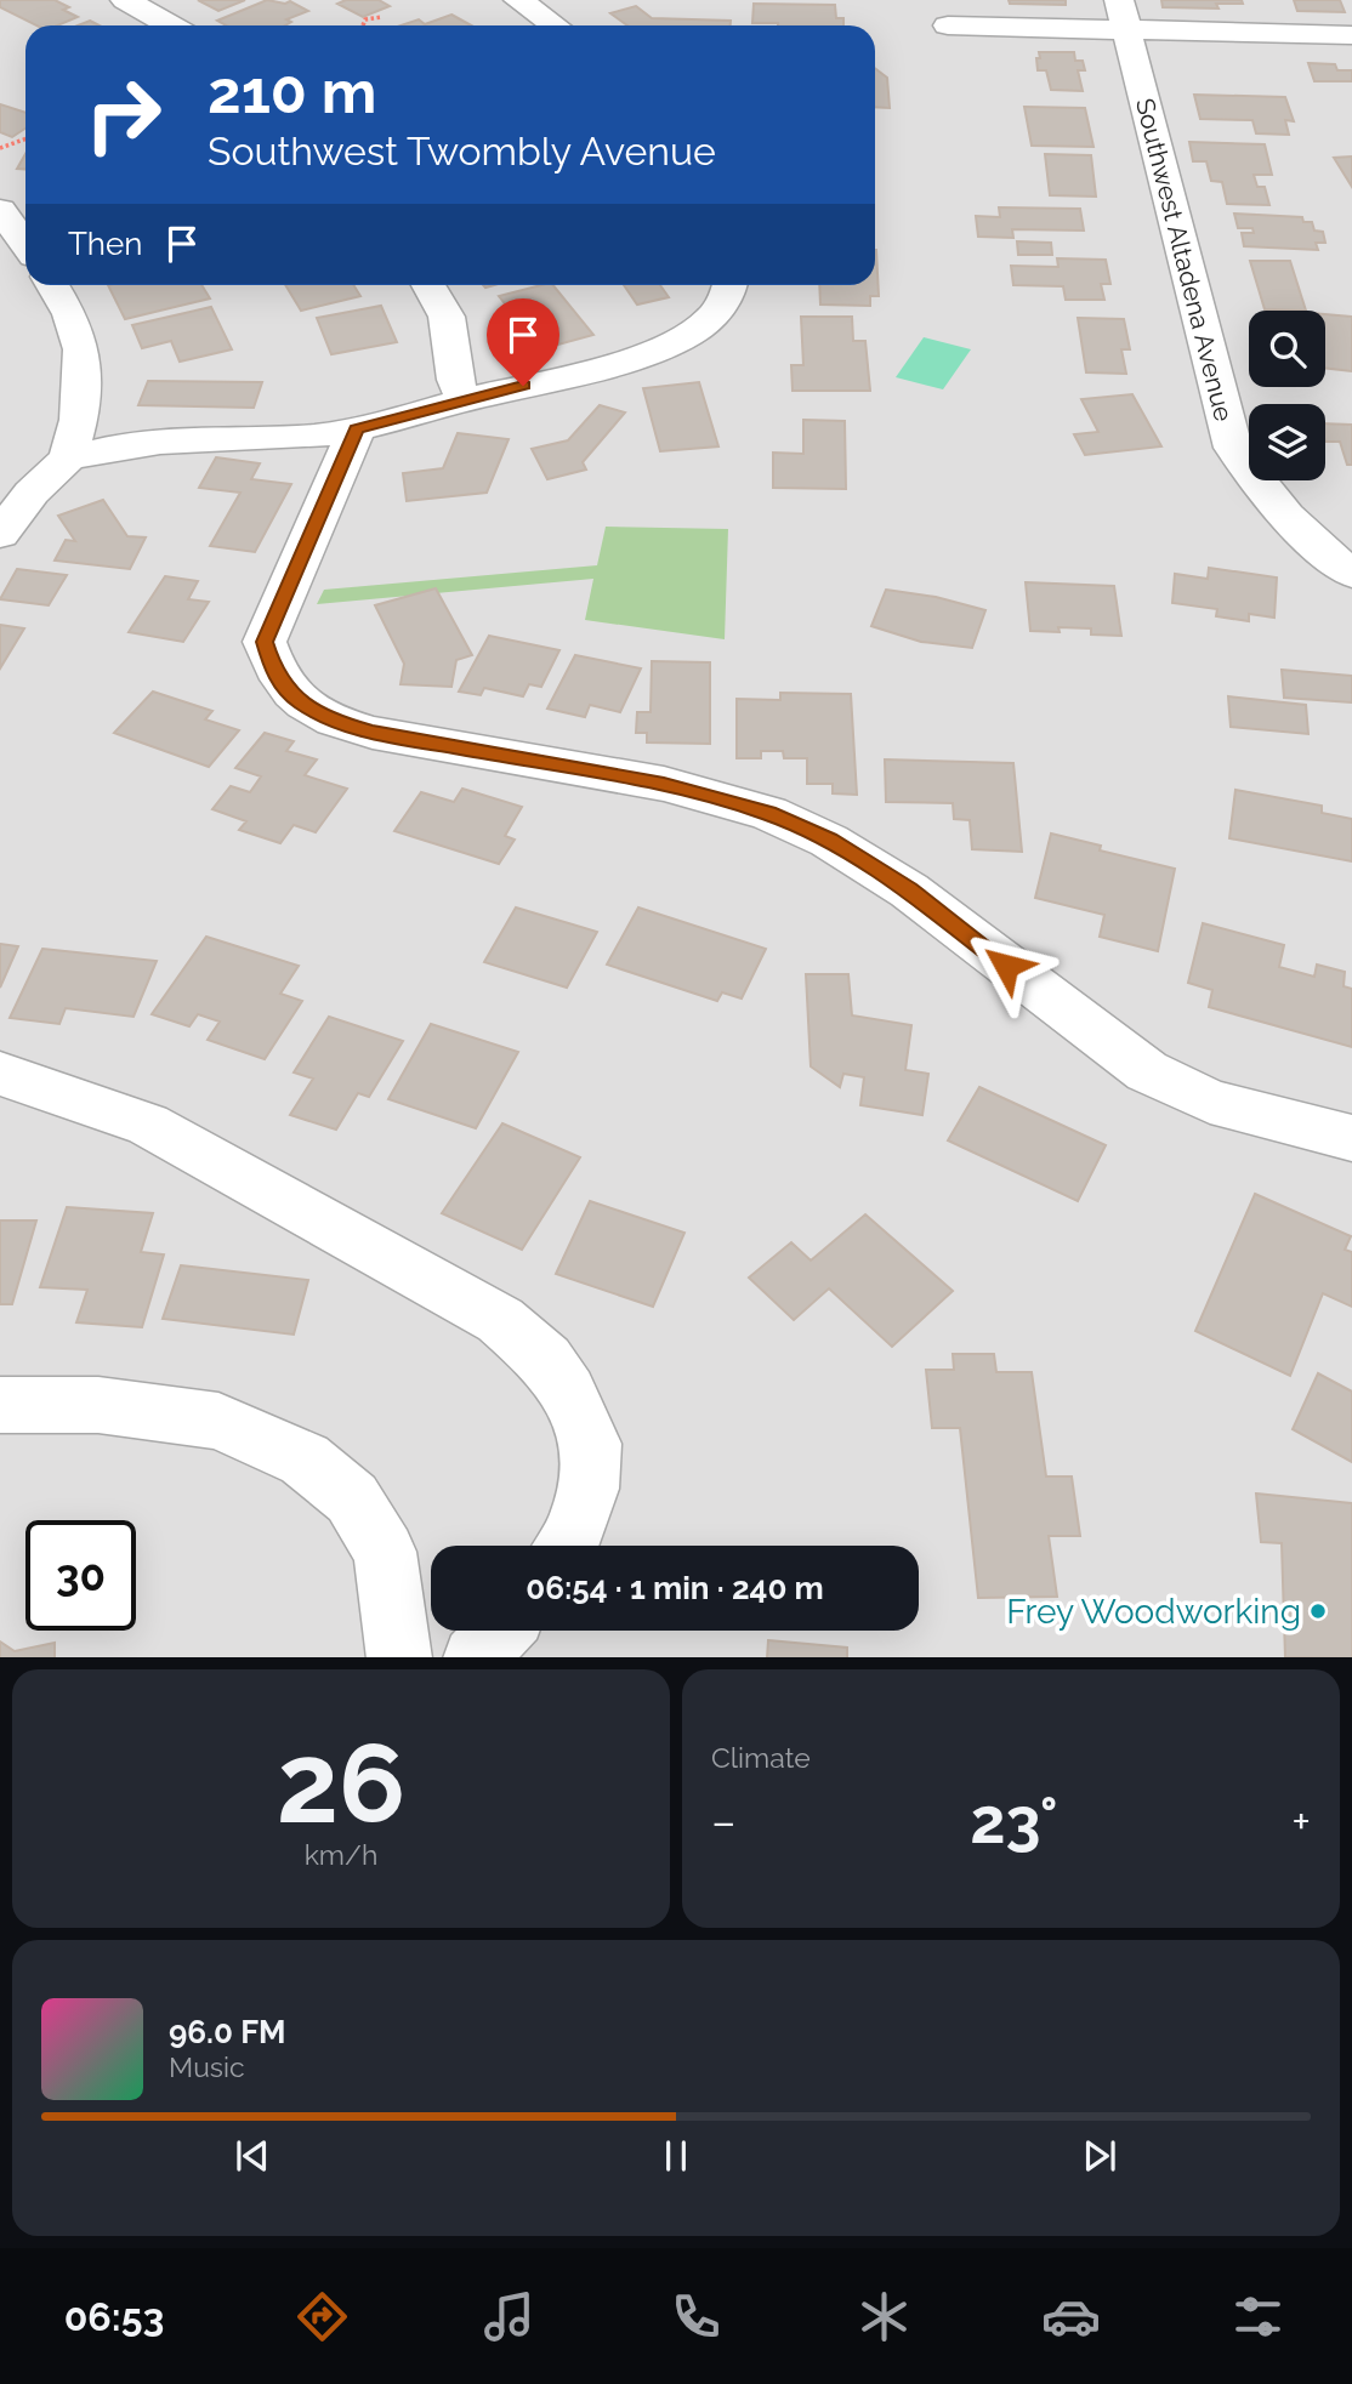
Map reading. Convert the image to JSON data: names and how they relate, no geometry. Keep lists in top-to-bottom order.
{
  "streets": {
    "street": ["Southwest Altadena Avenue"]
  },
  "places": ["Frey Woodworking"],
  "page": {
    "turn": ["210 m", "Southwest Twombly Avenue"],
    "then": "Then",
    "limit": "30",
    "trip": "06:54 · 1 min · 240 m",
    "tile": [
      ["26", "km/h"],
      "Climate"
    ],
    "heat": ["−", "23°", "+"],
    "song": ["96.0 FM", "Music"],
    "tabs": "06:53"
  }
}
